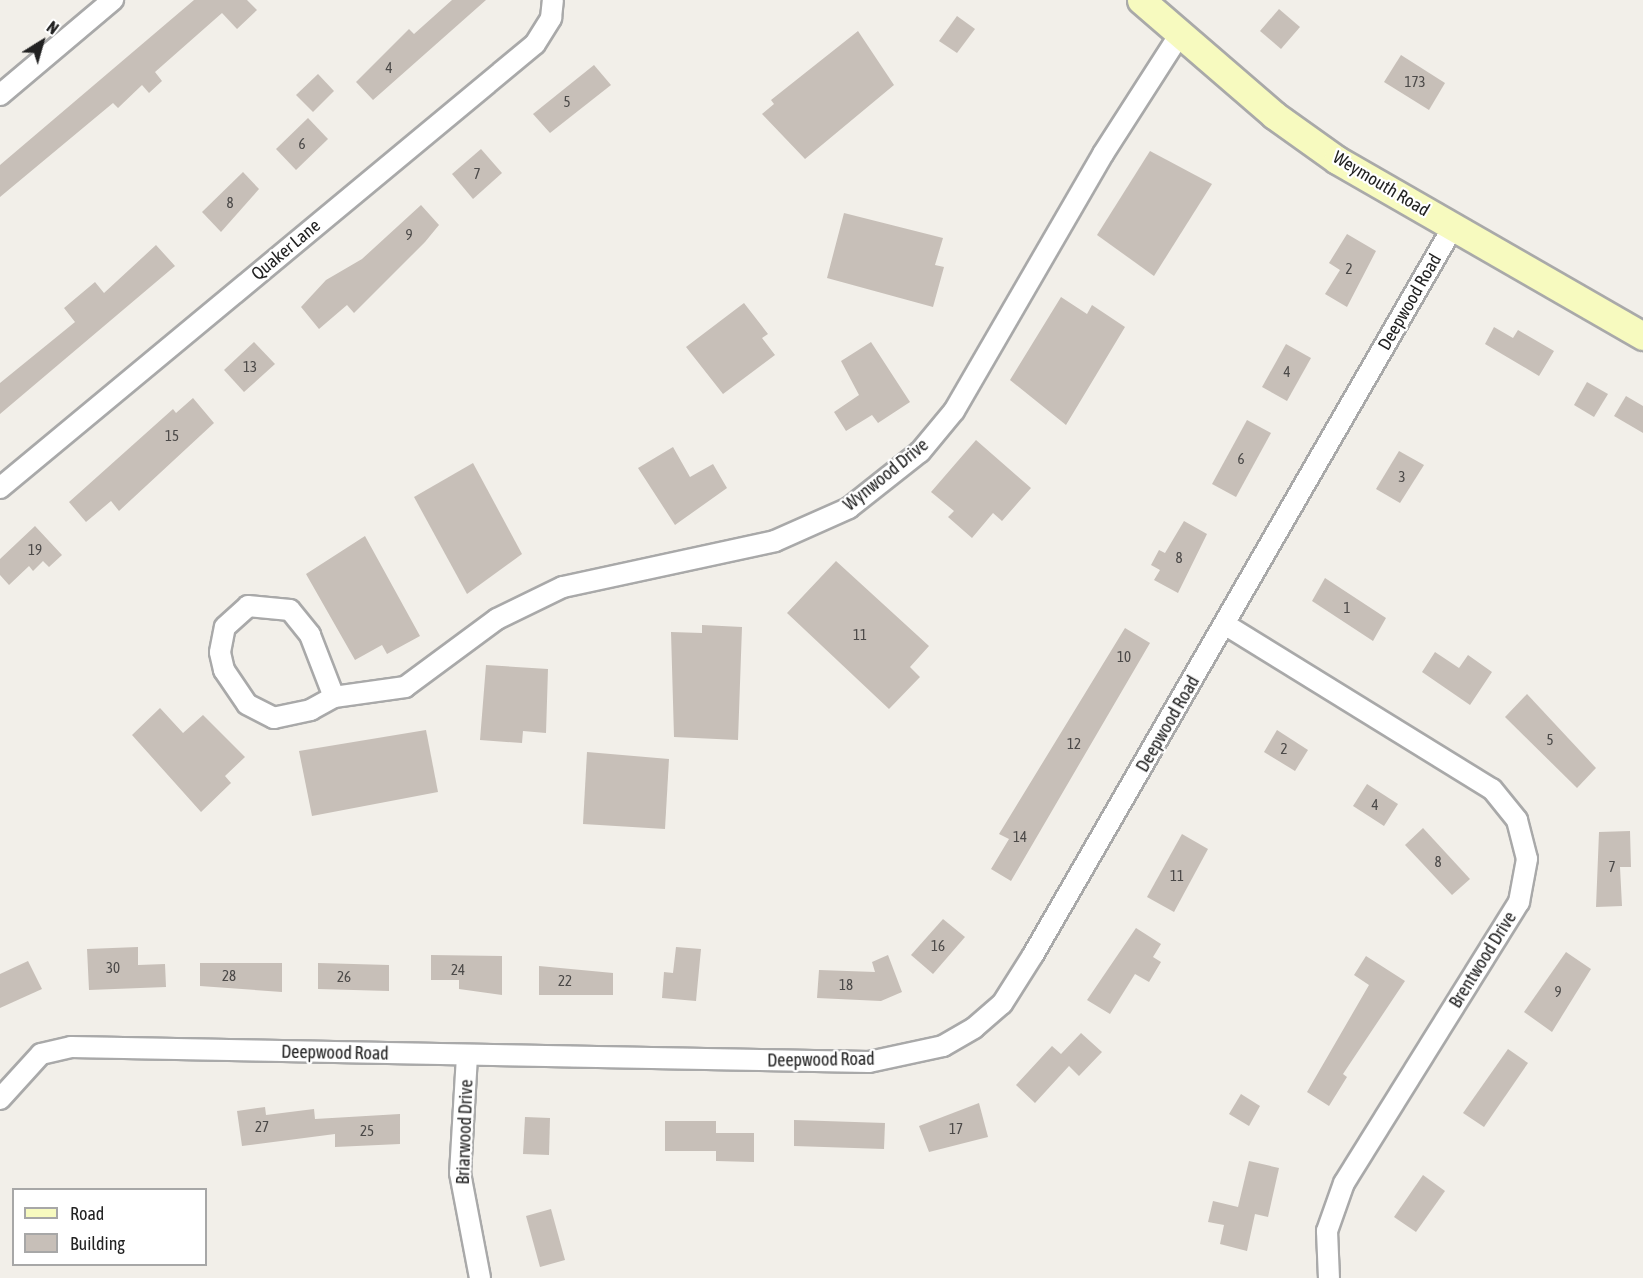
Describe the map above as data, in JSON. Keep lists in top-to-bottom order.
{
  "streets": {
    "street": [
      "Weymouth Road",
      "Quaker Lane",
      "Deepwood Road",
      "Wynwood Drive",
      "Brentwood Drive",
      "Briarwood Drive"
    ]
  },
  "crossings": [
    ["Weymouth Road", "Deepwood Road"],
    ["Weymouth Road", "Wynwood Drive"],
    ["Deepwood Road", "Brentwood Drive"],
    ["Deepwood Road", "Briarwood Drive"]
  ],
  "house_numbers": [
    "4",
    "173",
    "5",
    "6",
    "7",
    "8",
    "9",
    "2",
    "13",
    "4",
    "15",
    "6",
    "3",
    "19",
    "8",
    "1",
    "11",
    "10",
    "5",
    "12",
    "2",
    "4",
    "14",
    "8",
    "7",
    "11",
    "16",
    "30",
    "24",
    "28",
    "26",
    "22",
    "18",
    "9",
    "27",
    "17",
    "25"
  ],
  "legend": ["Road", "Building"],
  "north": "top right"
}
